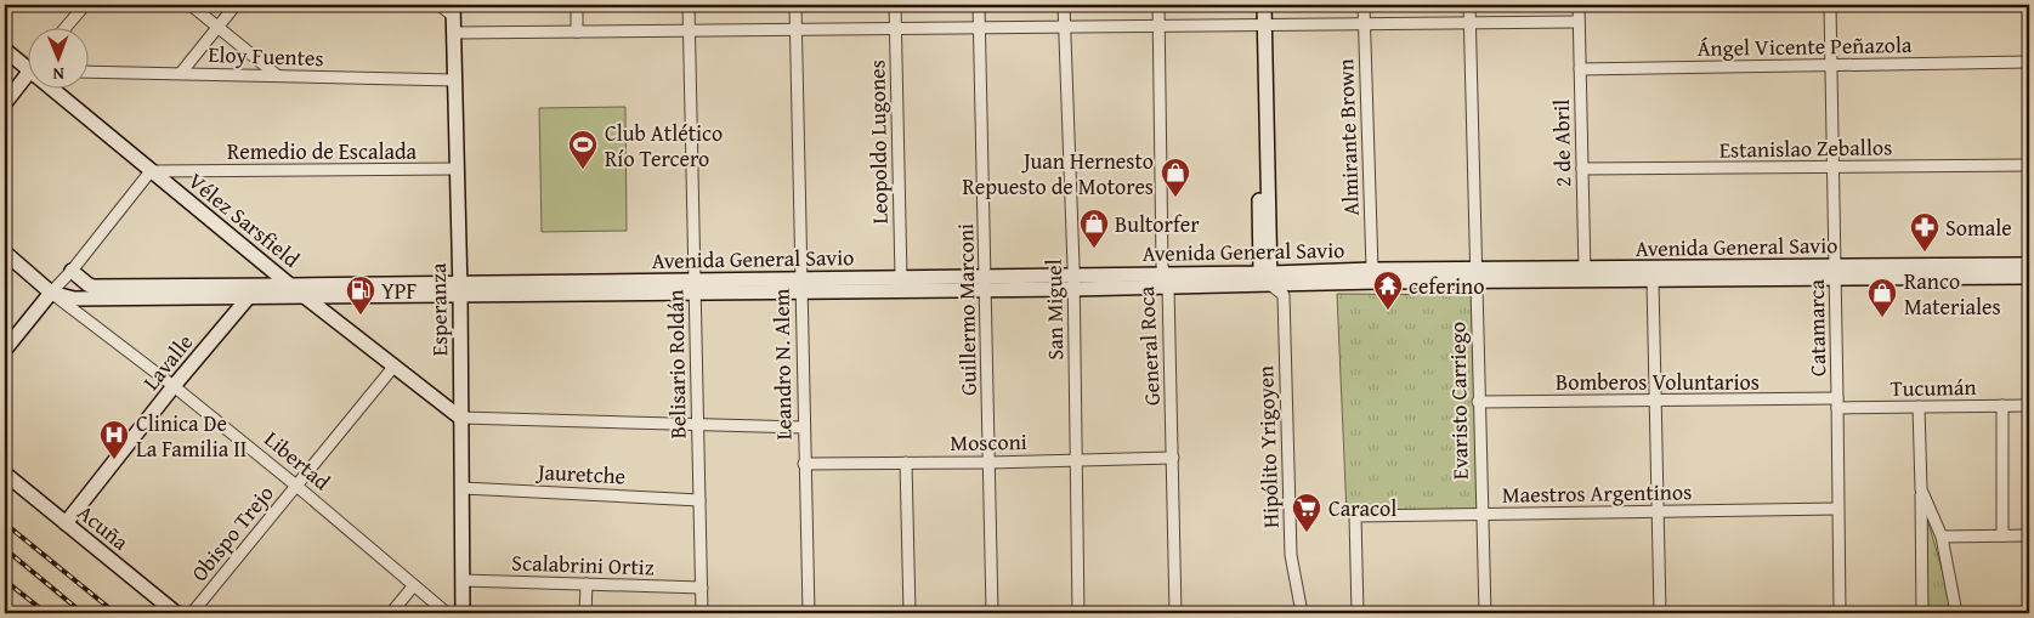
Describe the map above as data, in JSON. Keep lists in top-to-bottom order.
{
  "streets": {
    "main road": [
      "Vélez Sarsfield",
      "Avenida General Savio",
      "Esperanza",
      "Lavalle",
      "Libertad",
      "Acuña"
    ],
    "street": [
      "Ángel Vicente Peñazola",
      "Eloy Fuentes",
      "Almirante Brown",
      "Leopoldo Lugones",
      "2 de Abril",
      "Estanislao Zeballos",
      "Remedio de Escalada",
      "Guillermo Marconi",
      "San Miguel",
      "Catamarca",
      "General Roca",
      "Belisario Roldán",
      "Leandro N. Alem",
      "Bomberos Voluntarios",
      "Tucumán",
      "Evaristo Carriego",
      "Mosconi",
      "Hipólito Yrigoyen",
      "Jauretche",
      "Maestros Argentinos",
      "Obispo Trejo",
      "Scalabrini Ortiz"
    ]
  },
  "crossings": [
    ["Ángel Vicente Peñazola", "2 de Abril"],
    ["Ángel Vicente Peñazola", "Catamarca"],
    ["Eloy Fuentes", "Esperanza"],
    ["Almirante Brown", "Avenida General Savio"],
    ["Leopoldo Lugones", "Avenida General Savio"],
    ["2 de Abril", "Estanislao Zeballos"],
    ["2 de Abril", "Avenida General Savio"],
    ["Estanislao Zeballos", "Catamarca"],
    ["Remedio de Escalada", "Vélez Sarsfield"],
    ["Remedio de Escalada", "Esperanza"],
    ["Vélez Sarsfield", "Esperanza"],
    ["Vélez Sarsfield", "Obispo Trejo"],
    ["Avenida General Savio", "Esperanza"],
    ["Avenida General Savio", "Guillermo Marconi"],
    ["Avenida General Savio", "San Miguel"],
    ["Avenida General Savio", "Catamarca"],
    ["Avenida General Savio", "General Roca"],
    ["Avenida General Savio", "Belisario Roldán"],
    ["Avenida General Savio", "Leandro N. Alem"],
    ["Avenida General Savio", "Evaristo Carriego"],
    ["Avenida General Savio", "Hipólito Yrigoyen"],
    ["Esperanza", "Jauretche"],
    ["Esperanza", "Scalabrini Ortiz"],
    ["Guillermo Marconi", "Mosconi"],
    ["San Miguel", "Mosconi"],
    ["Catamarca", "Bomberos Voluntarios"],
    ["Catamarca", "Tucumán"],
    ["Catamarca", "Maestros Argentinos"],
    ["General Roca", "Mosconi"],
    ["Lavalle", "Libertad"],
    ["Lavalle", "Acuña"],
    ["Belisario Roldán", "Jauretche"],
    ["Belisario Roldán", "Scalabrini Ortiz"],
    ["Leandro N. Alem", "Mosconi"],
    ["Bomberos Voluntarios", "Tucumán"],
    ["Bomberos Voluntarios", "Evaristo Carriego"],
    ["Evaristo Carriego", "Maestros Argentinos"],
    ["Libertad", "Obispo Trejo"]
  ],
  "places": {
    "sports": ["Club Atlético Río Tercero"],
    "shop": ["Juan Hernesto Repuesto de Motores", "Bultorfer", "Ranco Materiales"],
    "pharmacy": ["Somale"],
    "temple": ["ceferino"],
    "fuel station": ["YPF"],
    "hospital": ["Clinica De La Familia II"],
    "supermarket": ["Caracol"]
  },
  "north": "bottom"
}
